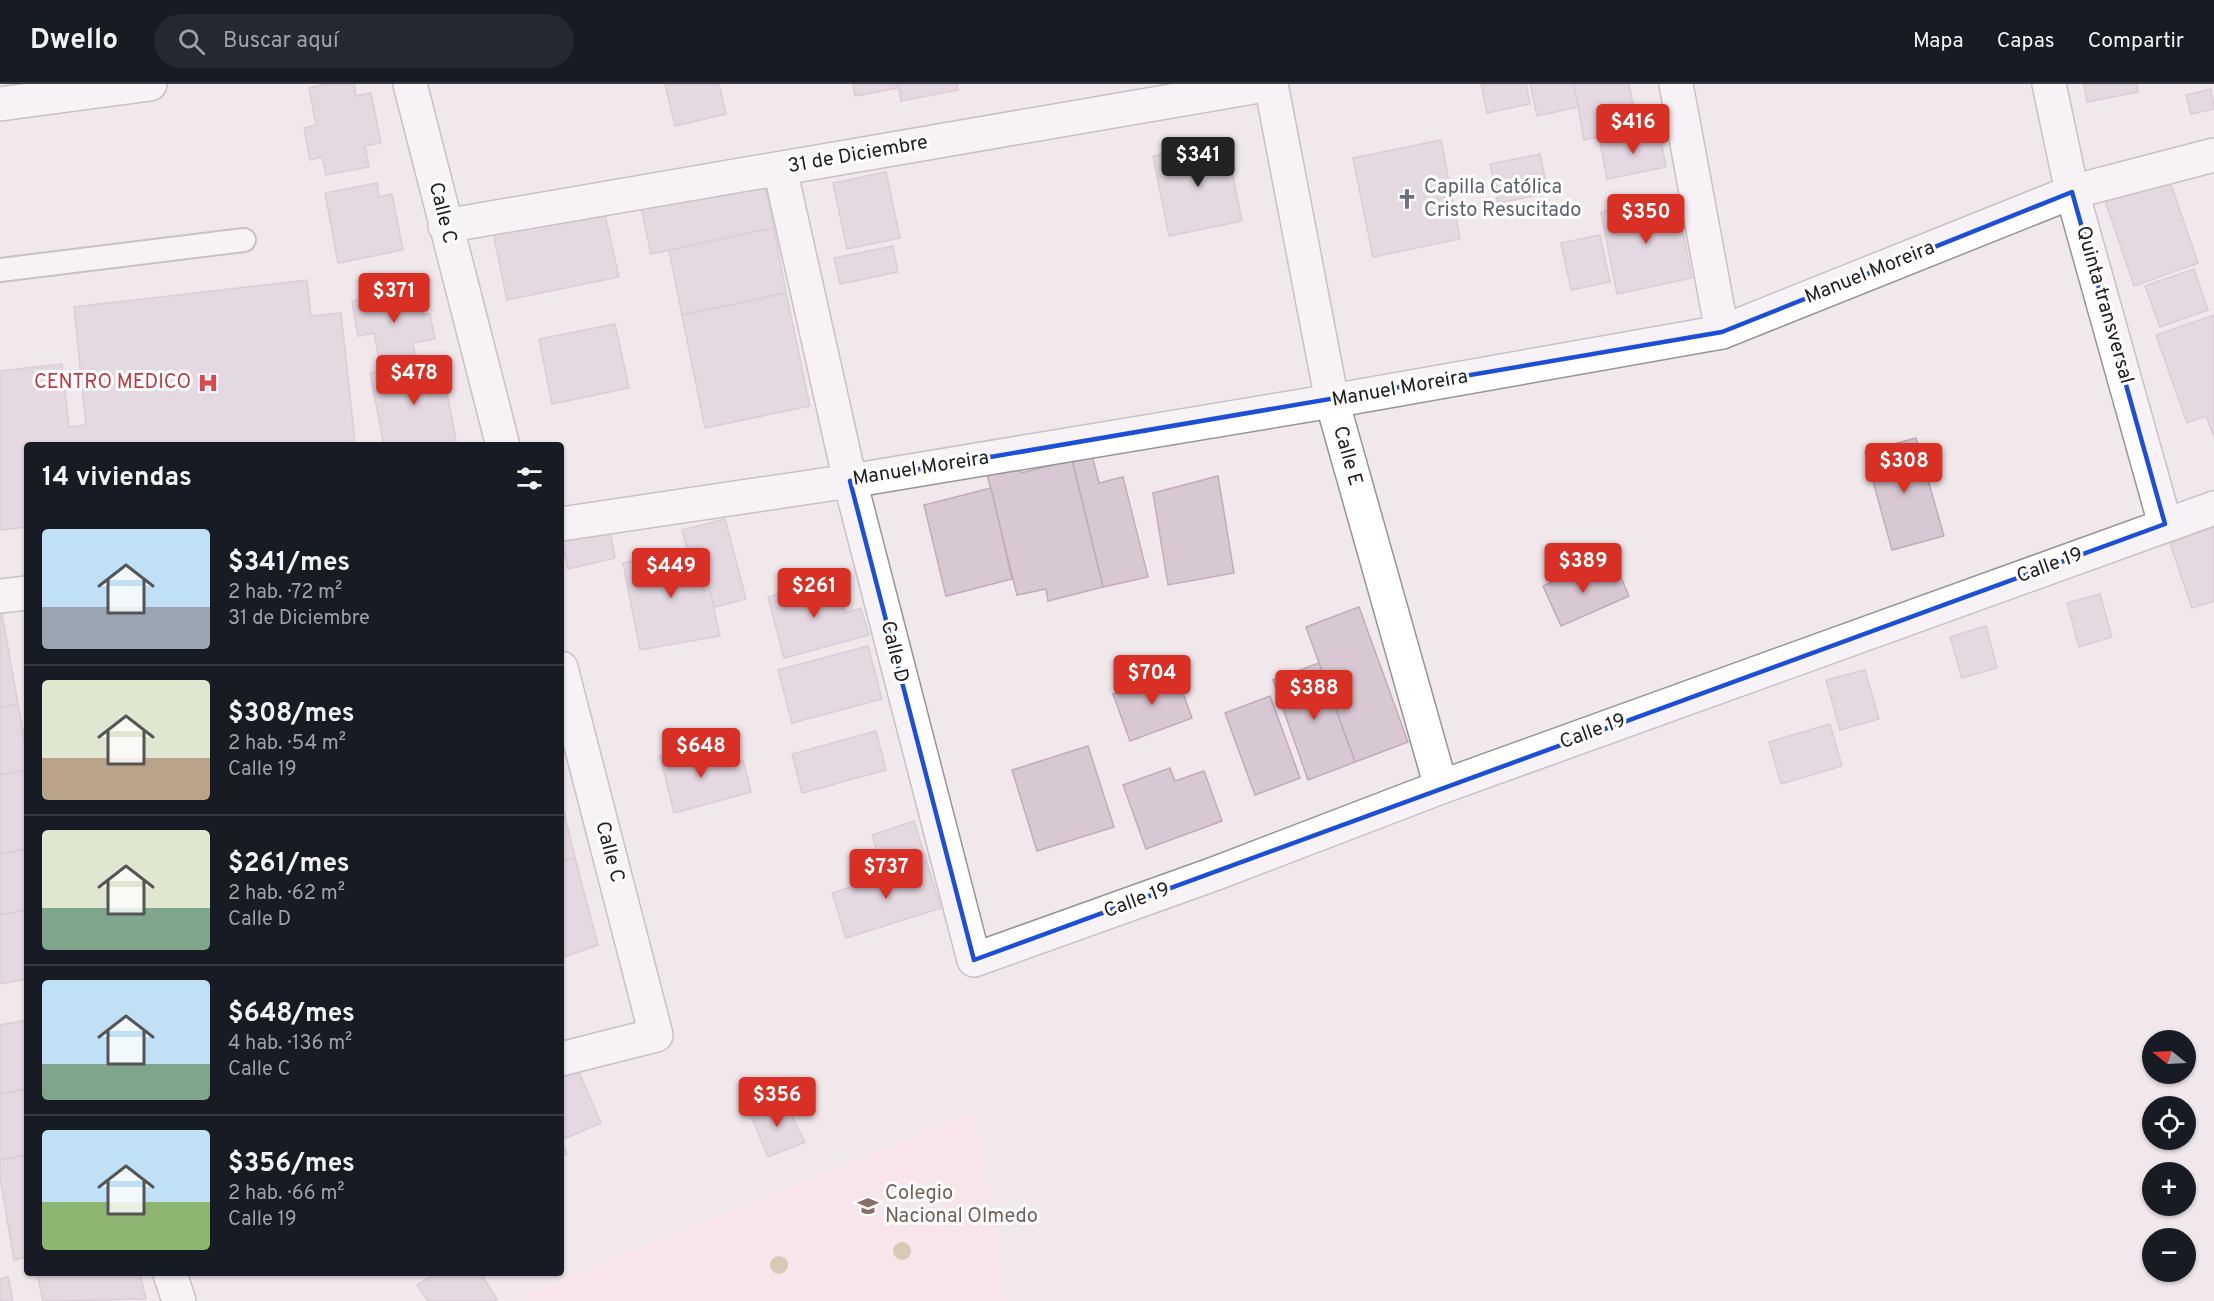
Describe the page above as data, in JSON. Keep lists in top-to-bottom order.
{
  "streets": {
    "street": [
      "31 de Diciembre",
      "Calle C",
      "Manuel Moreira",
      "Quinta transversal",
      "Calle E",
      "Calle 19",
      "Calle D"
    ]
  },
  "crossings": [
    ["31 de Diciembre", "Calle C"],
    ["31 de Diciembre", "Calle E"],
    ["31 de Diciembre", "Calle D"],
    ["Manuel Moreira", "Quinta transversal"],
    ["Manuel Moreira", "Calle E"],
    ["Manuel Moreira", "Calle D"],
    ["Quinta transversal", "Calle 19"],
    ["Calle E", "Calle 19"],
    ["Calle 19", "Calle D"]
  ],
  "places": {
    "church": ["Capilla Católica Cristo Resucitado"],
    "hospital": ["CENTRO MEDICO"],
    "school or university": ["Colegio Nacional Olmedo"]
  },
  "north": "left",
  "page": {
    "header": "Dwello",
    "search": "Buscar aquí",
    "nav": ["Mapa", "Capas", "Compartir"],
    "price": [
      "$416",
      "$341",
      "$350",
      "$371",
      "$478",
      "$308",
      "$389",
      "$449",
      "$261",
      "$704",
      "$388",
      "$648",
      "$737",
      "$356"
    ],
    "heading": "14 viviendas",
    "list": [
      {
        "name": "$341/mes",
        "note": "2 hab. · 72 m² · 31 de Diciembre"
      },
      {
        "name": "$308/mes",
        "note": "2 hab. · 54 m² · Calle 19"
      },
      {
        "name": "$261/mes",
        "note": "2 hab. · 62 m² · Calle D"
      },
      {
        "name": "$648/mes",
        "note": "4 hab. · 136 m² · Calle C"
      },
      {
        "name": "$356/mes",
        "note": "2 hab. · 66 m² · Calle 19"
      }
    ],
    "map_buttons": ["+", "−"]
  }
}
